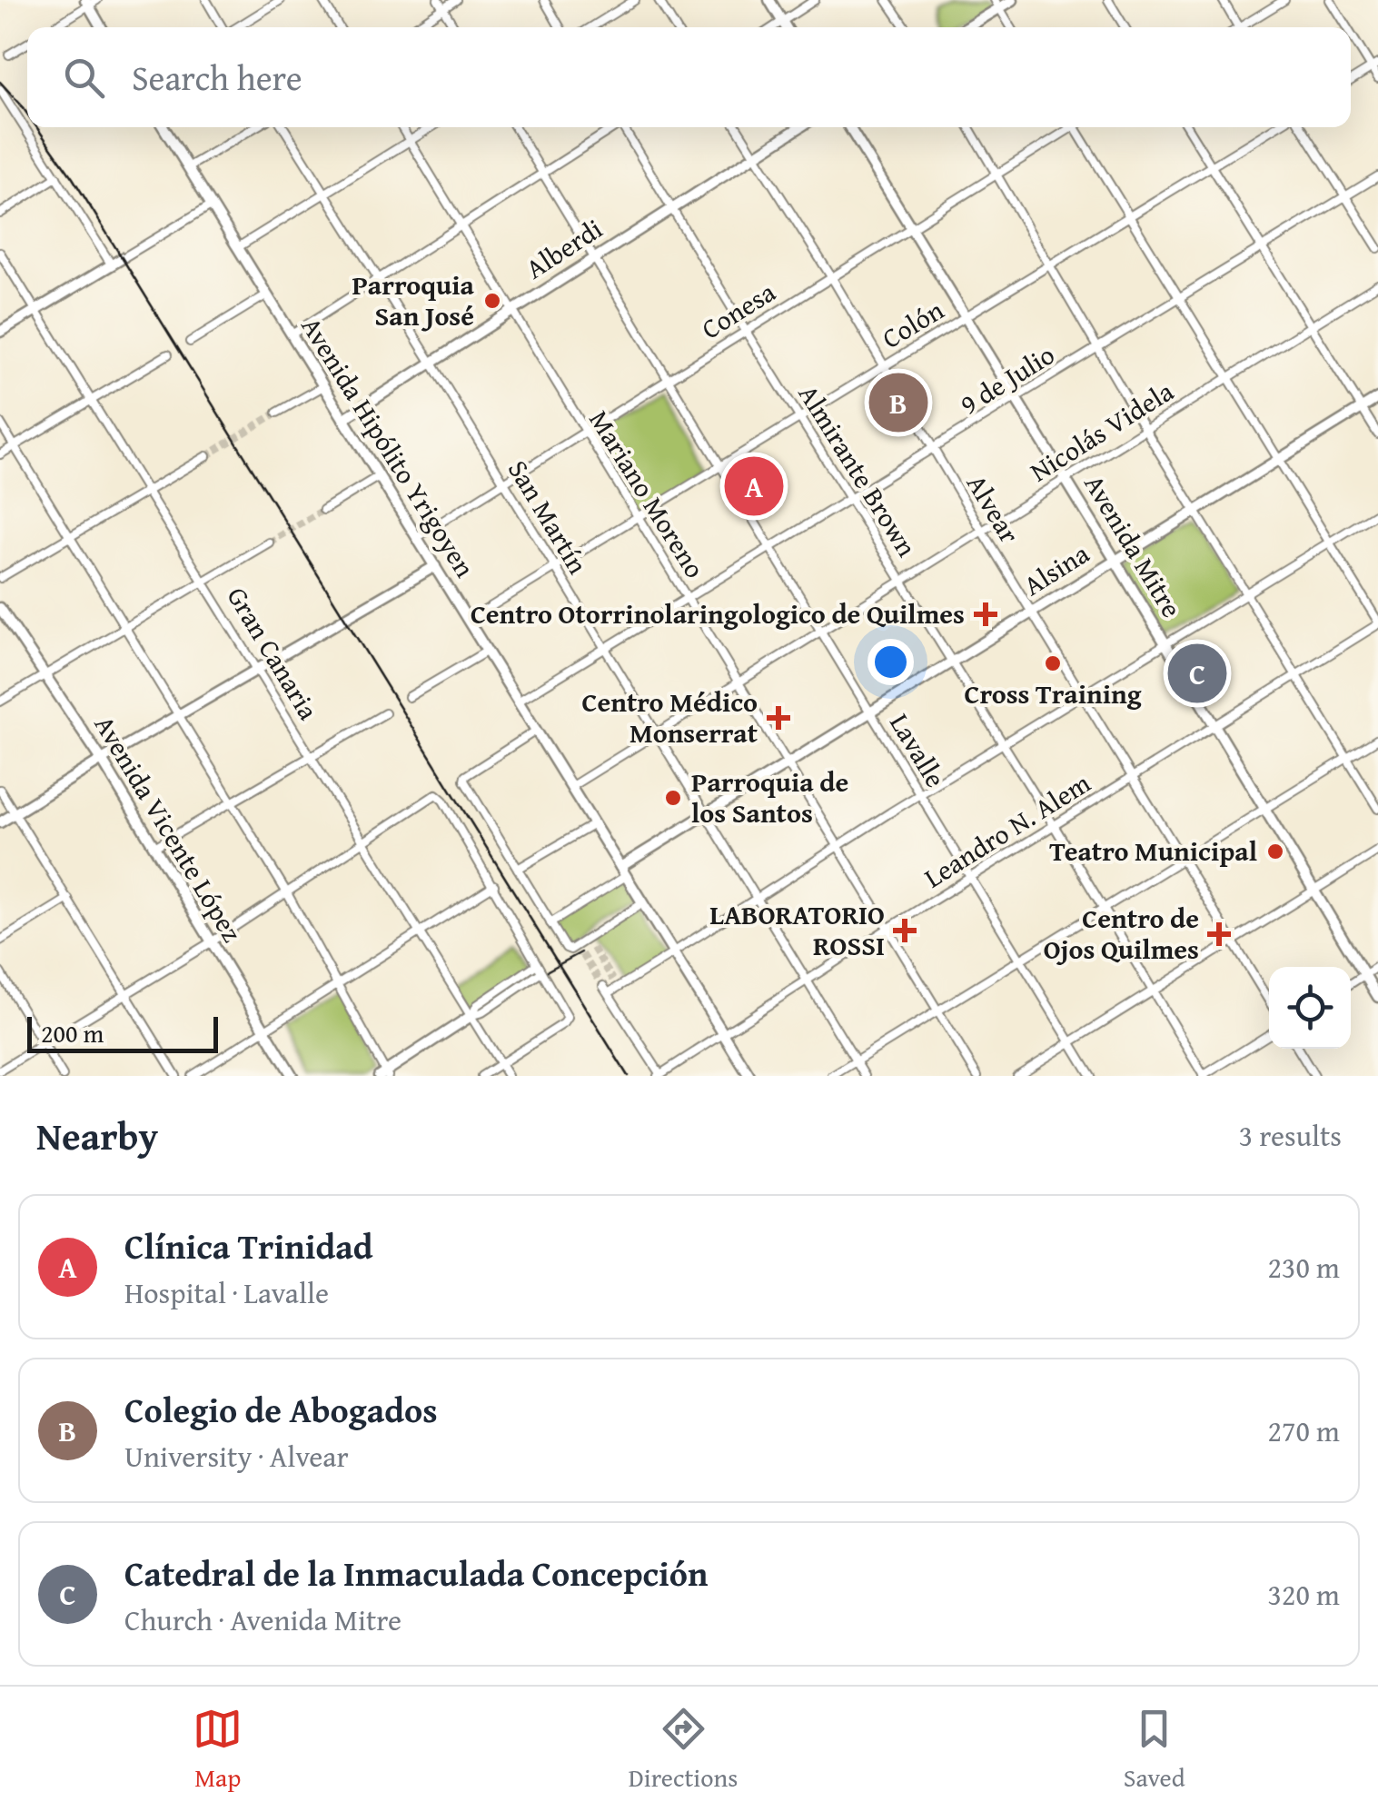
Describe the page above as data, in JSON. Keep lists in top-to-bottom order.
{
  "streets": {
    "main road": [
      "Alberdi",
      "Avenida Hipólito Yrigoyen",
      "Avenida Mitre",
      "Alsina",
      "Avenida Vicente López"
    ],
    "street": [
      "Conesa",
      "Colón",
      "9 de Julio",
      "Nicolás Videla",
      "Almirante Brown",
      "Mariano Moreno",
      "Alvear",
      "San Martín",
      "Gran Canaria",
      "Lavalle",
      "Leandro N. Alem"
    ]
  },
  "crossings": [
    ["Alberdi", "Avenida Hipólito Yrigoyen"],
    ["Alberdi", "Almirante Brown"],
    ["Alberdi", "Mariano Moreno"],
    ["Alberdi", "Alvear"],
    ["Alberdi", "San Martín"],
    ["Alberdi", "Lavalle"],
    ["Conesa", "Avenida Hipólito Yrigoyen"],
    ["Conesa", "Almirante Brown"],
    ["Conesa", "Mariano Moreno"],
    ["Conesa", "Alvear"],
    ["Conesa", "San Martín"],
    ["Conesa", "Avenida Mitre"],
    ["Conesa", "Lavalle"],
    ["Colón", "Avenida Hipólito Yrigoyen"],
    ["Colón", "Almirante Brown"],
    ["Colón", "Mariano Moreno"],
    ["Colón", "Alvear"],
    ["Colón", "San Martín"],
    ["Colón", "Avenida Mitre"],
    ["Colón", "Lavalle"],
    ["9 de Julio", "Avenida Hipólito Yrigoyen"],
    ["9 de Julio", "Almirante Brown"],
    ["9 de Julio", "Mariano Moreno"],
    ["9 de Julio", "Alvear"],
    ["9 de Julio", "San Martín"],
    ["9 de Julio", "Avenida Mitre"],
    ["9 de Julio", "Lavalle"],
    ["Nicolás Videla", "Avenida Hipólito Yrigoyen"],
    ["Nicolás Videla", "Almirante Brown"],
    ["Nicolás Videla", "Mariano Moreno"],
    ["Nicolás Videla", "Alvear"],
    ["Nicolás Videla", "San Martín"],
    ["Nicolás Videla", "Avenida Mitre"],
    ["Nicolás Videla", "Lavalle"],
    ["Avenida Hipólito Yrigoyen", "Alsina"],
    ["Avenida Hipólito Yrigoyen", "Leandro N. Alem"],
    ["Almirante Brown", "Alsina"],
    ["Almirante Brown", "Leandro N. Alem"],
    ["Mariano Moreno", "Alsina"],
    ["Mariano Moreno", "Leandro N. Alem"],
    ["Alvear", "Alsina"],
    ["Alvear", "Leandro N. Alem"],
    ["San Martín", "Alsina"],
    ["San Martín", "Leandro N. Alem"],
    ["Avenida Mitre", "Alsina"],
    ["Avenida Mitre", "Leandro N. Alem"],
    ["Alsina", "Lavalle"],
    ["Lavalle", "Leandro N. Alem"]
  ],
  "places": {
    "other": [
      "Parroquia San José",
      "Cross Training",
      "Parroquia de los Santos",
      "Teatro Municipal"
    ],
    "health": [
      "Centro Otorrinolaringologico de Quilmes",
      "Centro Médico Monserrat",
      "LABORATORIO ROSSI",
      "Centro de Ojos Quilmes"
    ]
  },
  "scale_bar": "200 m",
  "page": {
    "search": "Search here",
    "pins": ["B", "A", "C"],
    "scale": "200 m",
    "heading": ["Nearby", "3 results"],
    "list": [
      {
        "mark": "A",
        "name": "Clínica Trinidad",
        "note": "Hospital · Lavalle",
        "value": "230 m"
      },
      {
        "mark": "B",
        "name": "Colegio de Abogados",
        "note": "University · Alvear",
        "value": "270 m"
      },
      {
        "mark": "C",
        "name": "Catedral de la Inmaculada Concepción",
        "note": "Church · Avenida Mitre",
        "value": "320 m"
      }
    ],
    "nav": ["Map", "Directions", "Saved"]
  }
}
